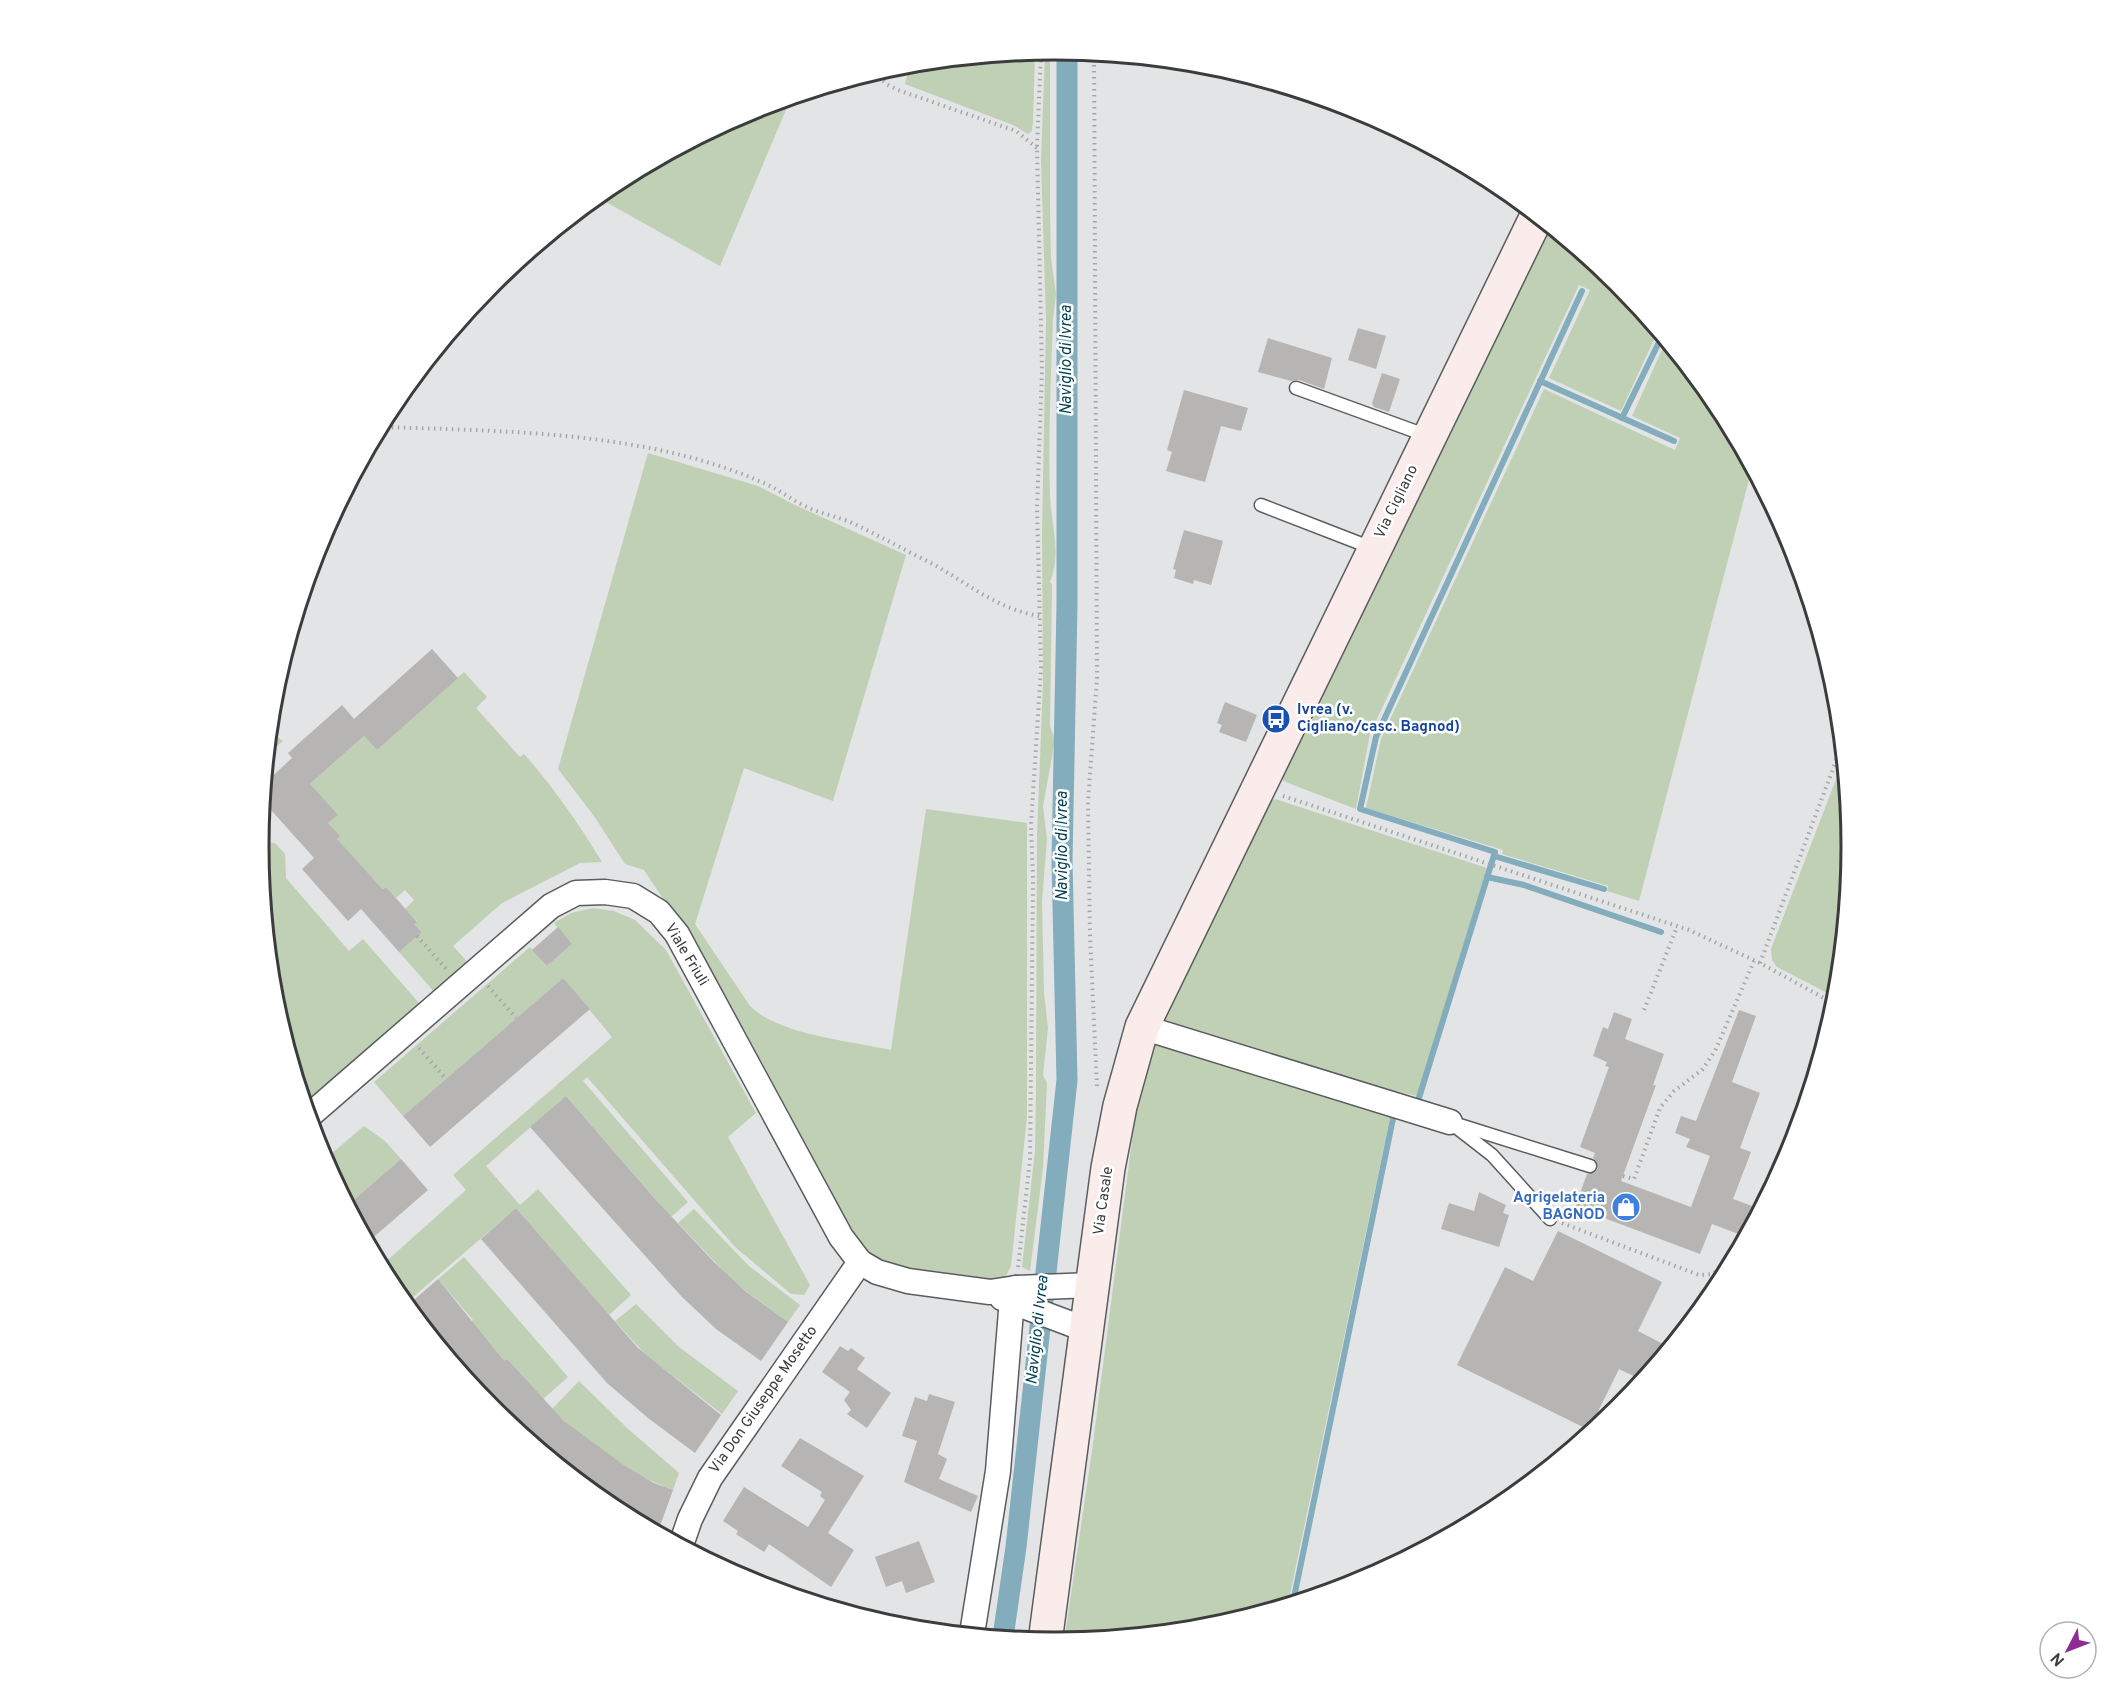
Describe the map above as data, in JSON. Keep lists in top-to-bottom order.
{
  "streets": {
    "main road": ["Via Cigliano", "Via Casale"],
    "street": ["Viale Friuli", "Via Don Giuseppe Mosetto"]
  },
  "crossings": [
    ["Via Cigliano", "Via Casale"],
    ["Viale Friuli", "Via Casale"],
    ["Viale Friuli", "Via Don Giuseppe Mosetto"]
  ],
  "water": ["Naviglio di Ivrea"],
  "places": {
    "bus stop": ["Ivrea (v. Cigliano/casc. Bagnod)"],
    "shop": ["Agrigelateria BAGNOD"]
  },
  "north": "bottom left"
}
